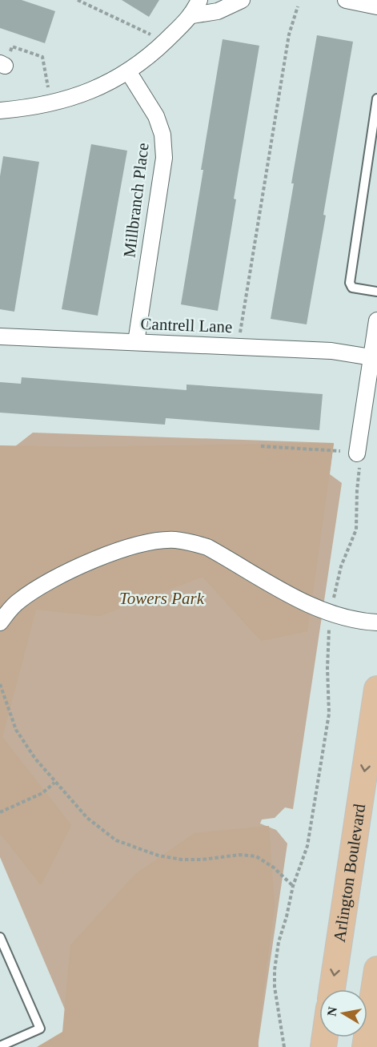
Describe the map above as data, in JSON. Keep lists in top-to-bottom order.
{
  "streets": {
    "main road": ["Arlington Boulevard"],
    "street": ["Millbranch Place", "Cantrell Lane"]
  },
  "crossings": [
    ["Millbranch Place", "Cantrell Lane"]
  ],
  "one_way": ["Arlington Boulevard"],
  "parks": ["Towers Park"],
  "north": "left"
}
